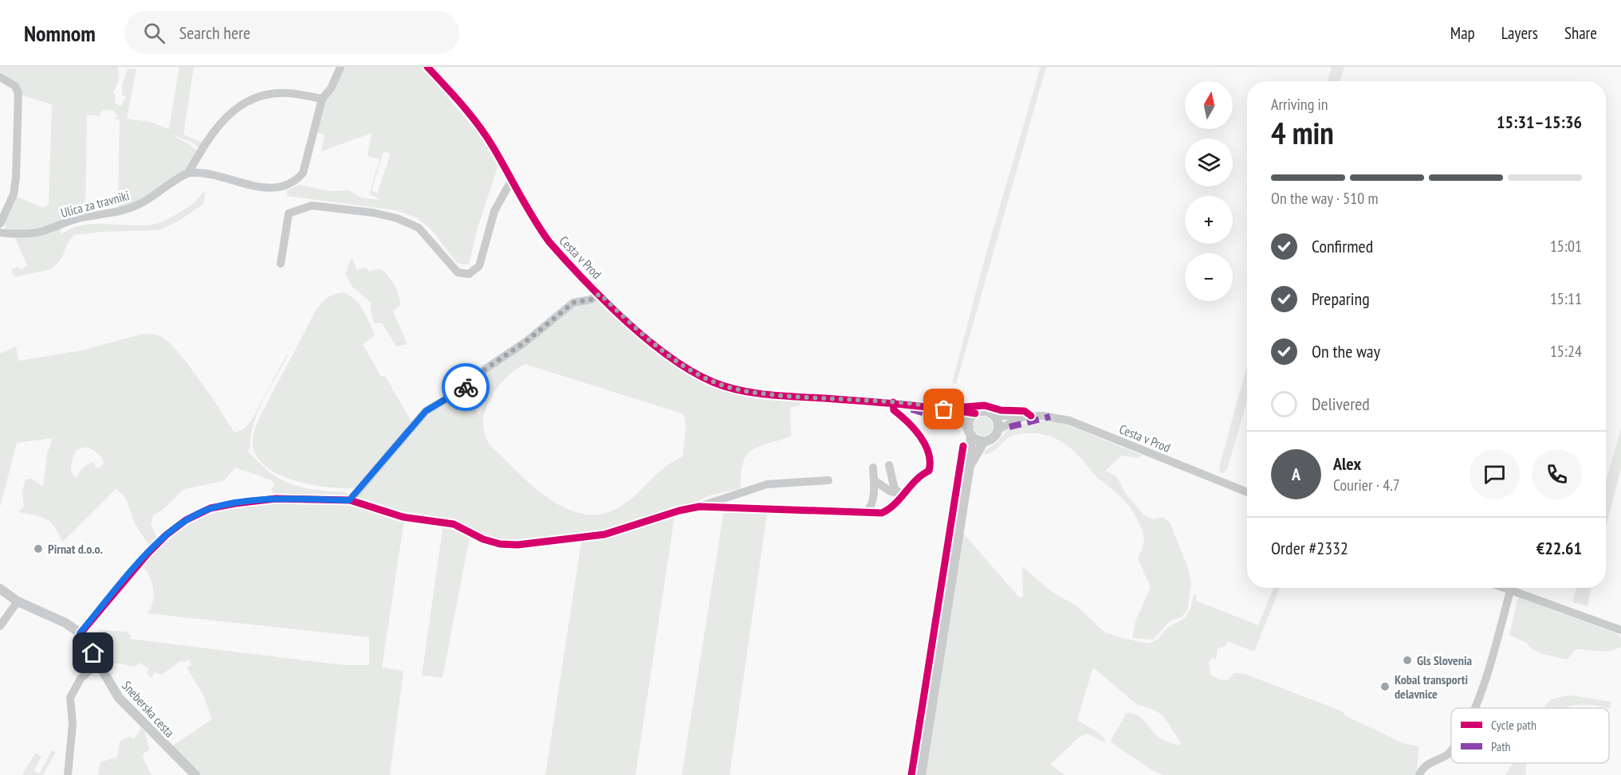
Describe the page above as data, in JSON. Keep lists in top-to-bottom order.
{
  "streets": {
    "street": ["Ulica za travniki", "Cesta v Prod", "Sneberska cesta"]
  },
  "places": ["Pirnat d.o.o.", "Gls Slovenia", "Kobal transporti delavnice"],
  "legend": ["Cycle path", "Path"],
  "north": "top",
  "page": {
    "header": "Nomnom",
    "search": "Search here",
    "nav": ["Map", "Layers", "Share"],
    "map_buttons": ["+", "−"],
    "heading": ["4 min", "Arriving in", "15:31–15:36"],
    "panel": [
      "Alex",
      "Courier · 4.7",
      "Order #2332",
      "€22.61"
    ],
    "bar": "On the way · 510 m",
    "list": [
      ["Confirmed", "15:01"],
      ["Preparing", "15:11"],
      ["On the way", "15:24"],
      "Delivered"
    ],
    "round": "A"
  }
}
